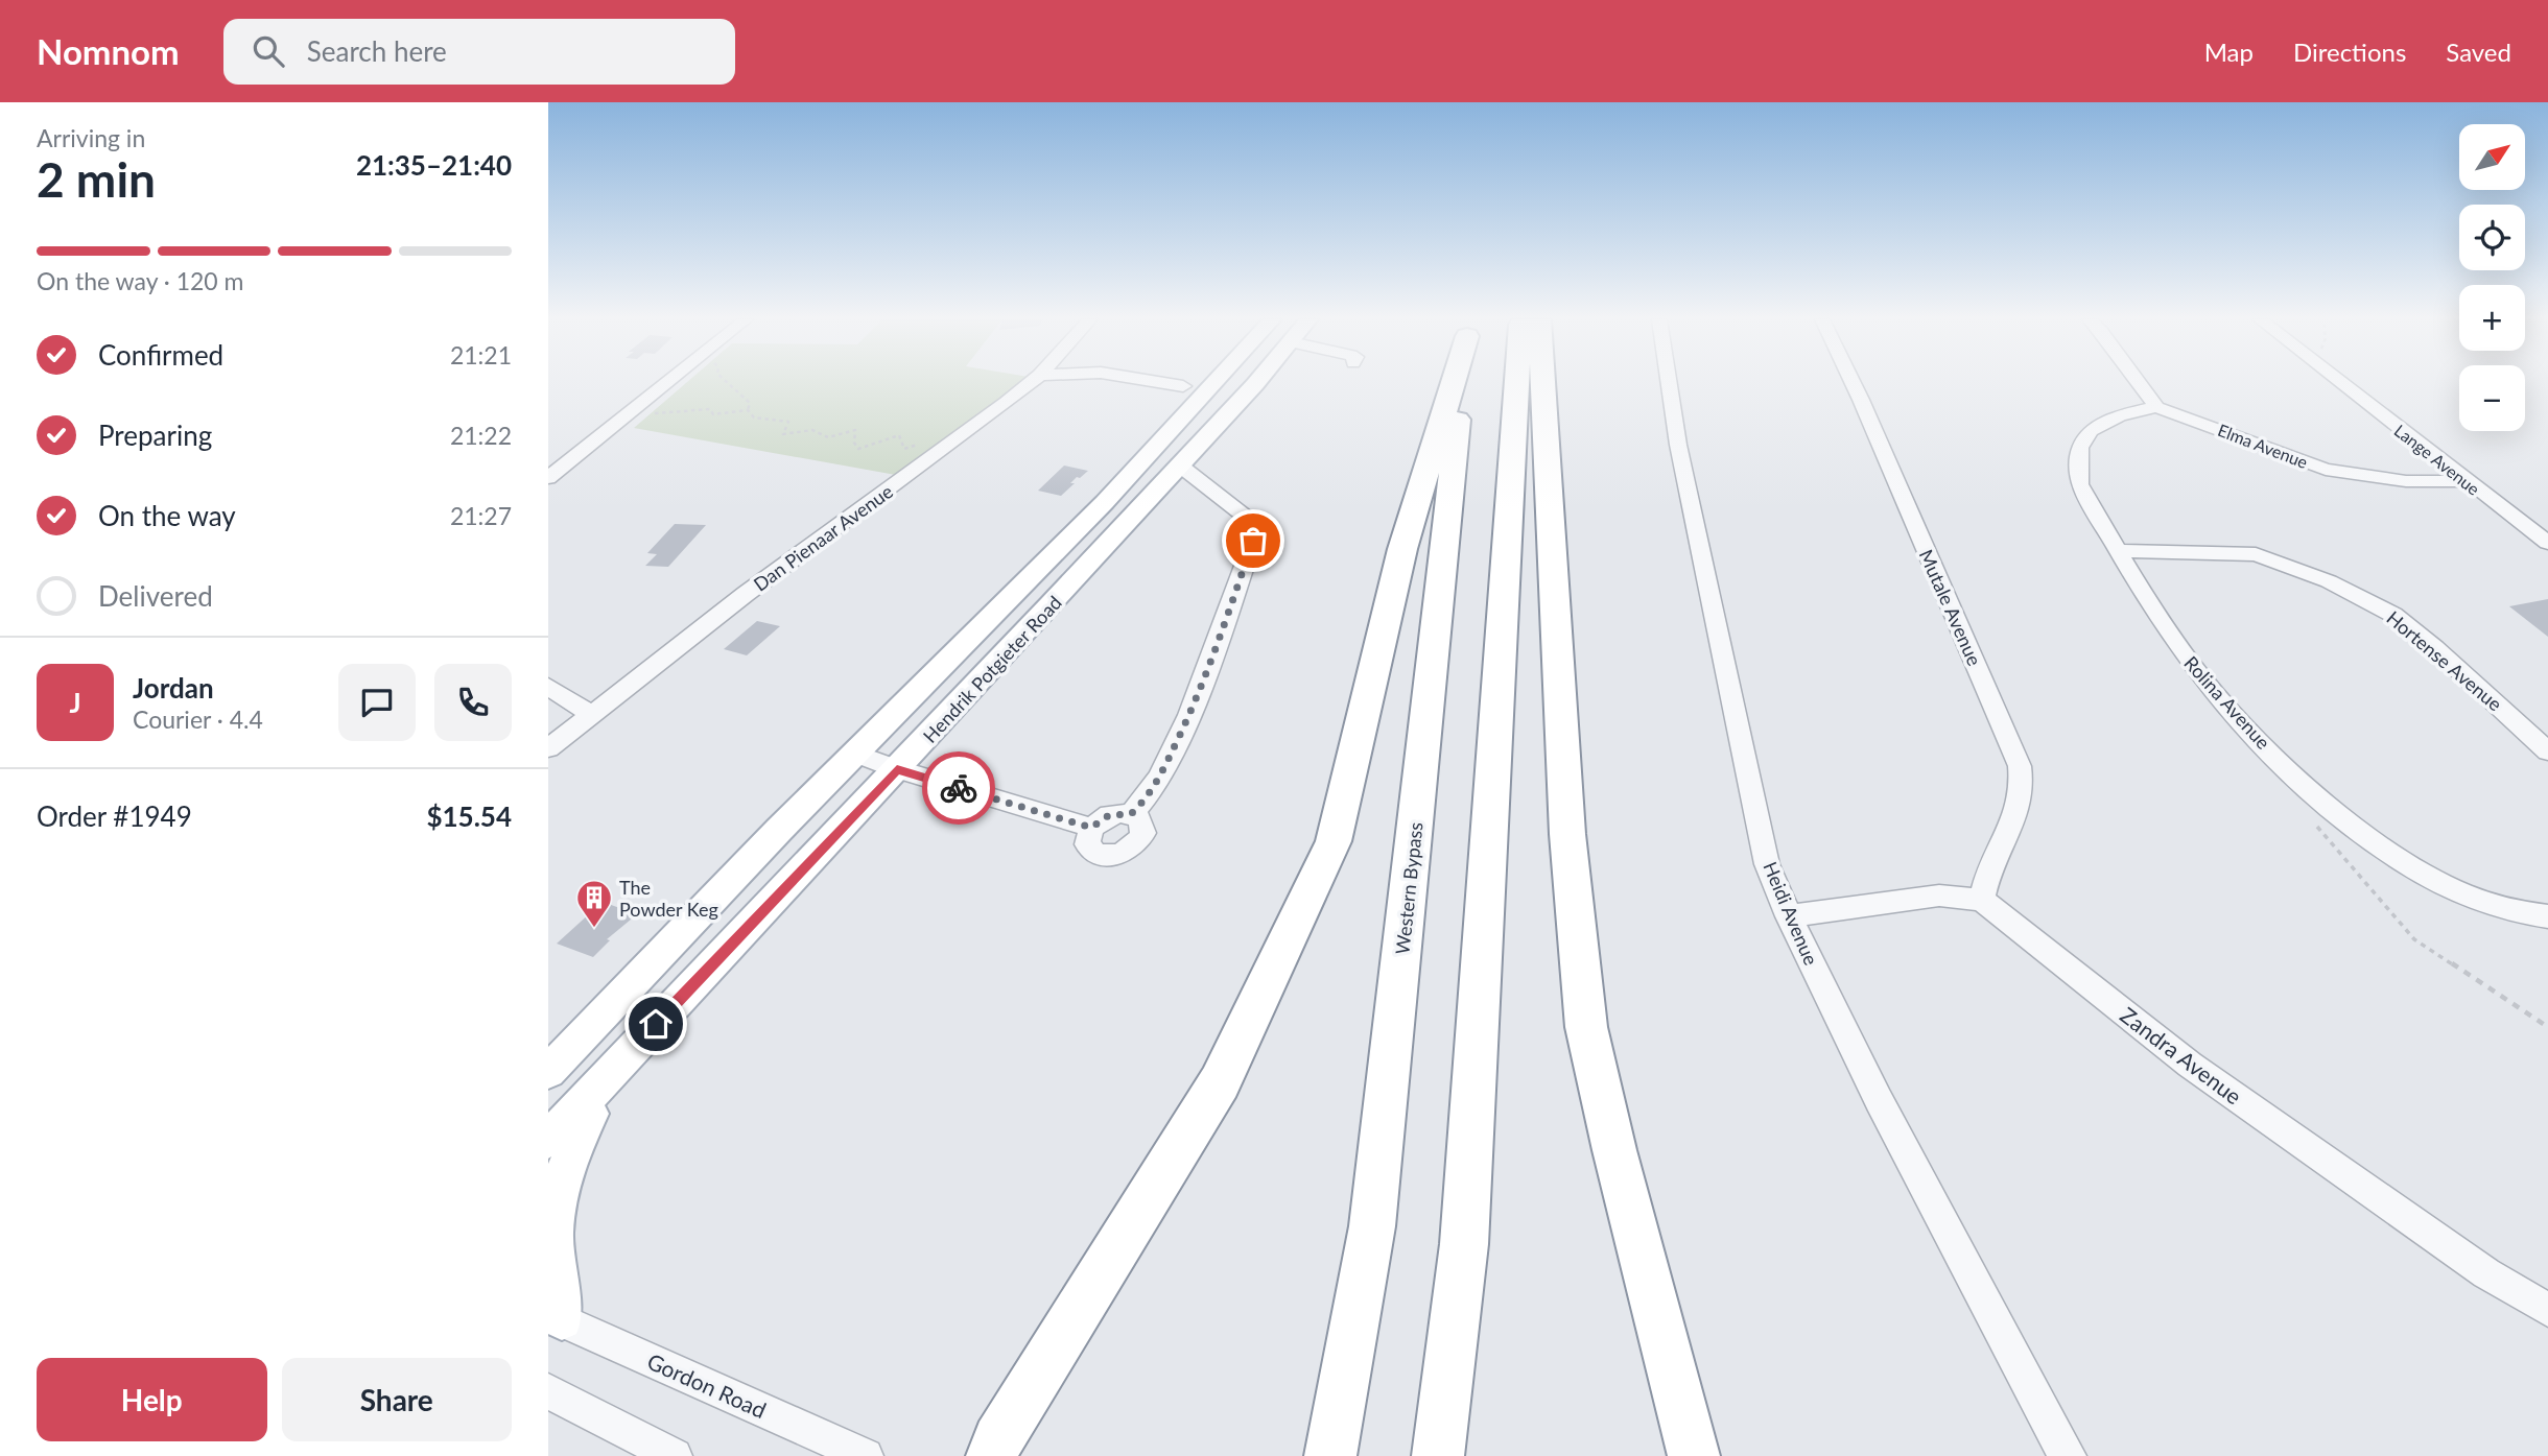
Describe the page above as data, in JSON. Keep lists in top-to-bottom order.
{
  "streets": {
    "highway": ["Western Bypass"],
    "main road": ["Hendrik Potgieter Road"],
    "street": [
      "Elma Avenue",
      "Lange Avenue",
      "Dan Pienaar Avenue",
      "Mutale Avenue",
      "Hortense Avenue",
      "Rolina Avenue",
      "Heidi Avenue",
      "Zandra Avenue",
      "Gordon Road"
    ]
  },
  "crossings": [
    ["Elma Avenue", "Lange Avenue"],
    ["Elma Avenue", "Rolina Avenue"],
    ["Mutale Avenue", "Zandra Avenue"],
    ["Hortense Avenue", "Rolina Avenue"]
  ],
  "places": {
    "building": ["The Powder Keg"]
  },
  "north": "top right",
  "page": {
    "header": "Nomnom",
    "search": "Search here",
    "nav": ["Map", "Directions", "Saved"],
    "heading": ["2 min", "Arriving in", "21:35–21:40"],
    "panel": [
      "Jordan",
      "Courier · 4.4",
      "Order #1949",
      "$15.54"
    ],
    "map_buttons": ["+", "−"],
    "bar": "On the way · 120 m",
    "list": [
      ["Confirmed", "21:21"],
      ["Preparing", "21:22"],
      ["On the way", "21:27"],
      "Delivered"
    ],
    "round": "J",
    "buttons": ["Help", "Share"]
  }
}
